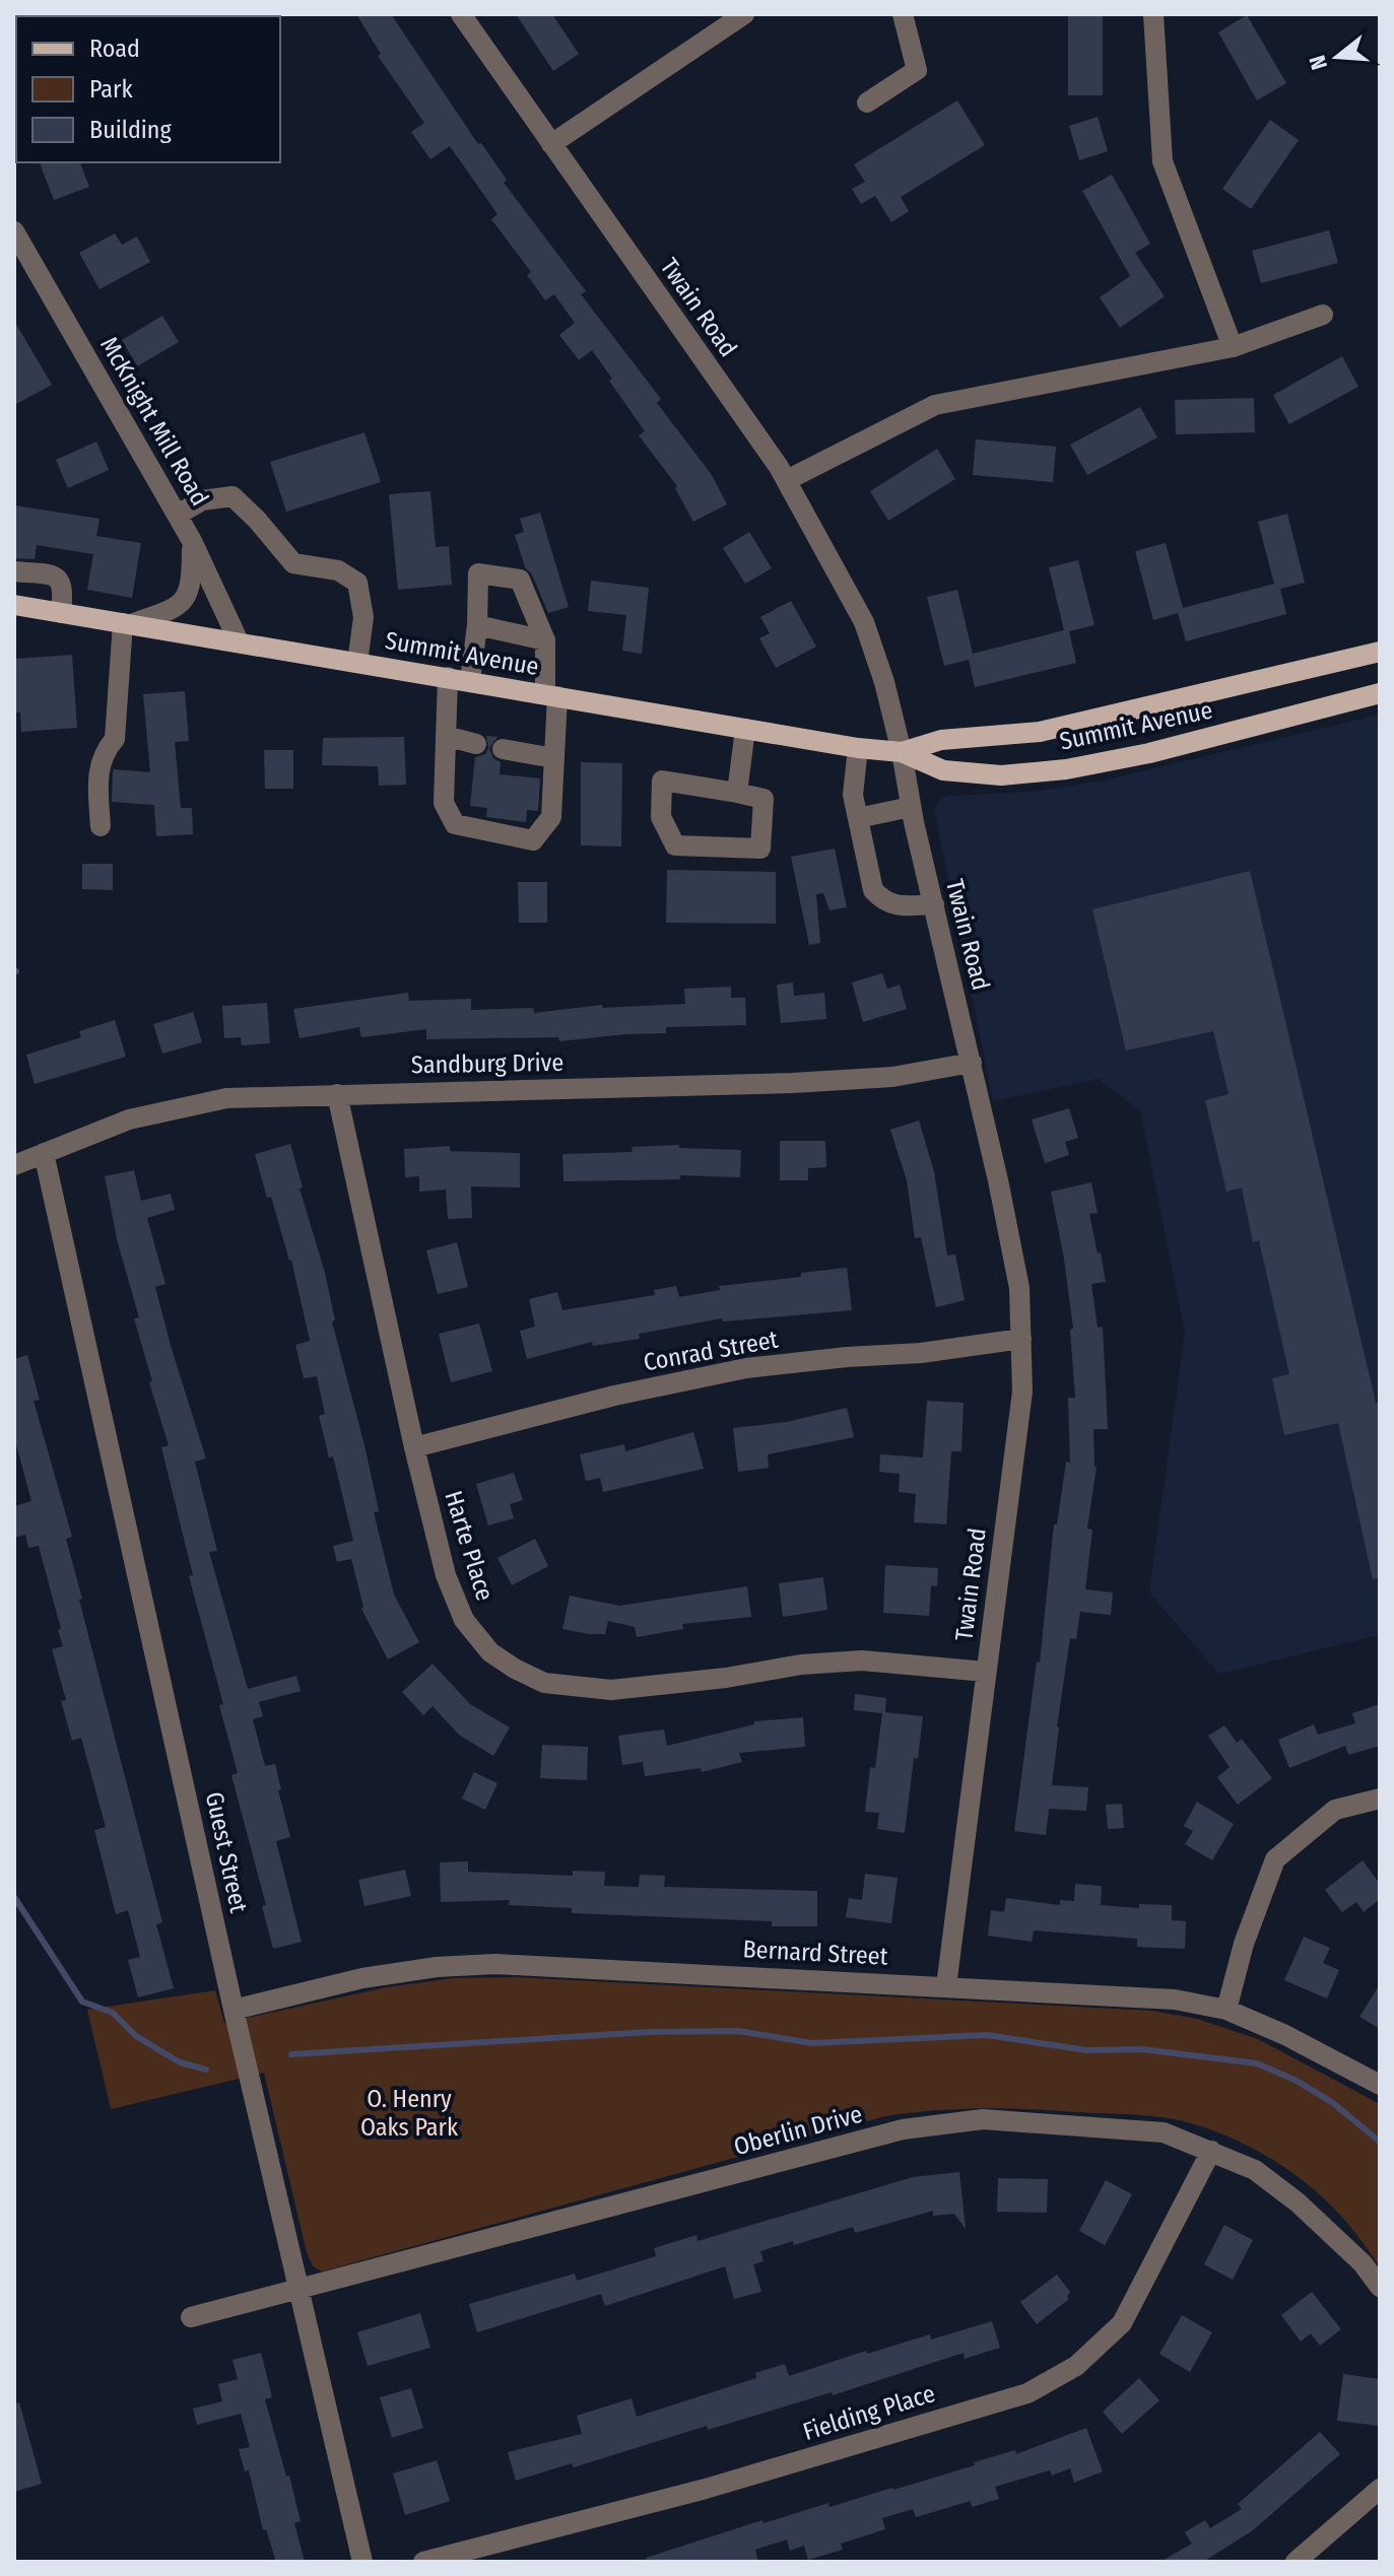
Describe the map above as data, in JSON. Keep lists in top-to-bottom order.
{
  "streets": {
    "main road": ["Summit Avenue"],
    "street": [
      "Twain Road",
      "McKnight Mill Road",
      "Sandburg Drive",
      "Conrad Street",
      "Harte Place",
      "Guest Street",
      "Bernard Street",
      "Oberlin Drive",
      "Fielding Place"
    ]
  },
  "crossings": [
    ["Twain Road", "Summit Avenue"],
    ["Twain Road", "Sandburg Drive"],
    ["Twain Road", "Conrad Street"],
    ["Twain Road", "Harte Place"],
    ["Twain Road", "Bernard Street"],
    ["McKnight Mill Road", "Summit Avenue"],
    ["Sandburg Drive", "Harte Place"],
    ["Sandburg Drive", "Guest Street"],
    ["Conrad Street", "Harte Place"],
    ["Guest Street", "Bernard Street"],
    ["Guest Street", "Oberlin Drive"],
    ["Oberlin Drive", "Fielding Place"]
  ],
  "parks": ["O. Henry Oaks Park"],
  "legend": ["Road", "Park", "Building"],
  "north": "left"
}
